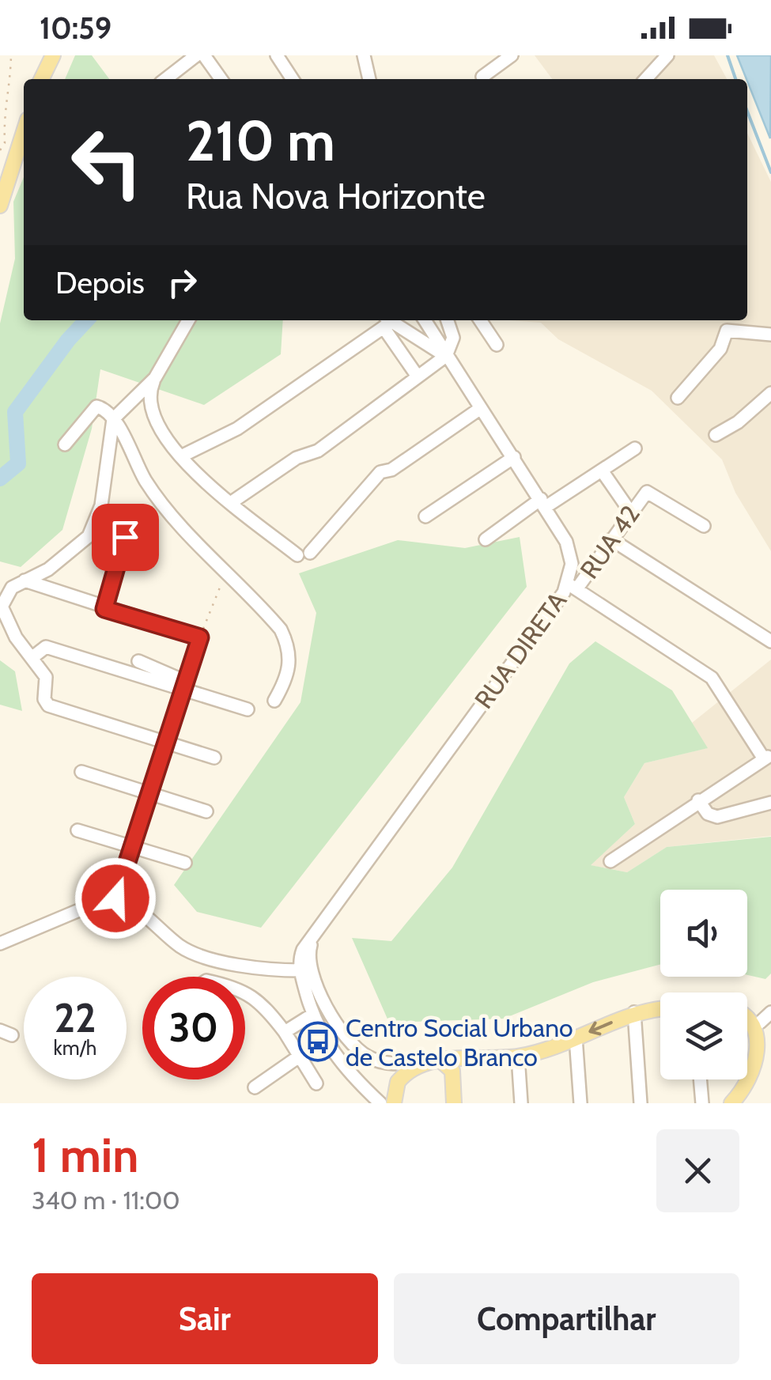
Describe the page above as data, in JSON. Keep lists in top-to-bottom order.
{
  "streets": {
    "street": ["RUA 42", "RUA DIRETA"]
  },
  "crossings": [
    ["RUA 42", "RUA DIRETA"]
  ],
  "places": {
    "bus stop": ["Centro Social Urbano de Castelo Branco"]
  },
  "page": {
    "status": "10:59",
    "turn": ["210 m", "Rua Nova Horizonte"],
    "then": "Depois",
    "speed": "22 km/h",
    "limit": "30",
    "heading": ["1 min", "340 m · 11:00"],
    "buttons": ["Sair", "Compartilhar"]
  }
}
